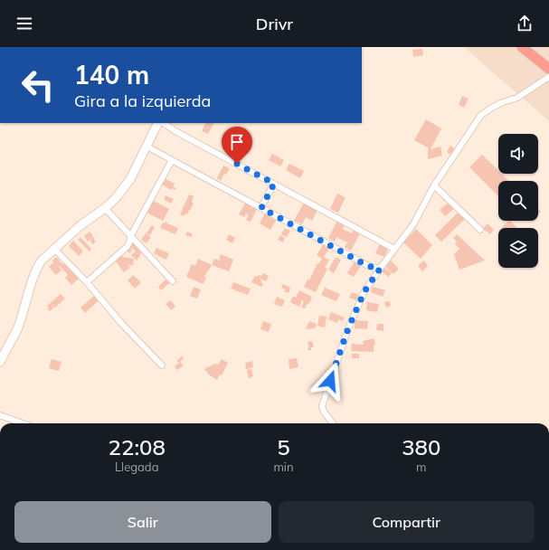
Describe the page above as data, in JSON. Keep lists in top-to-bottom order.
{
  "page": {
    "header": "Drivr",
    "turn": ["140 m", "Gira a la izquierda"],
    "eta": [
      "22:08",
      "Llegada",
      "5",
      "min",
      "380",
      "m"
    ],
    "buttons": ["Salir", "Compartir"]
  }
}
